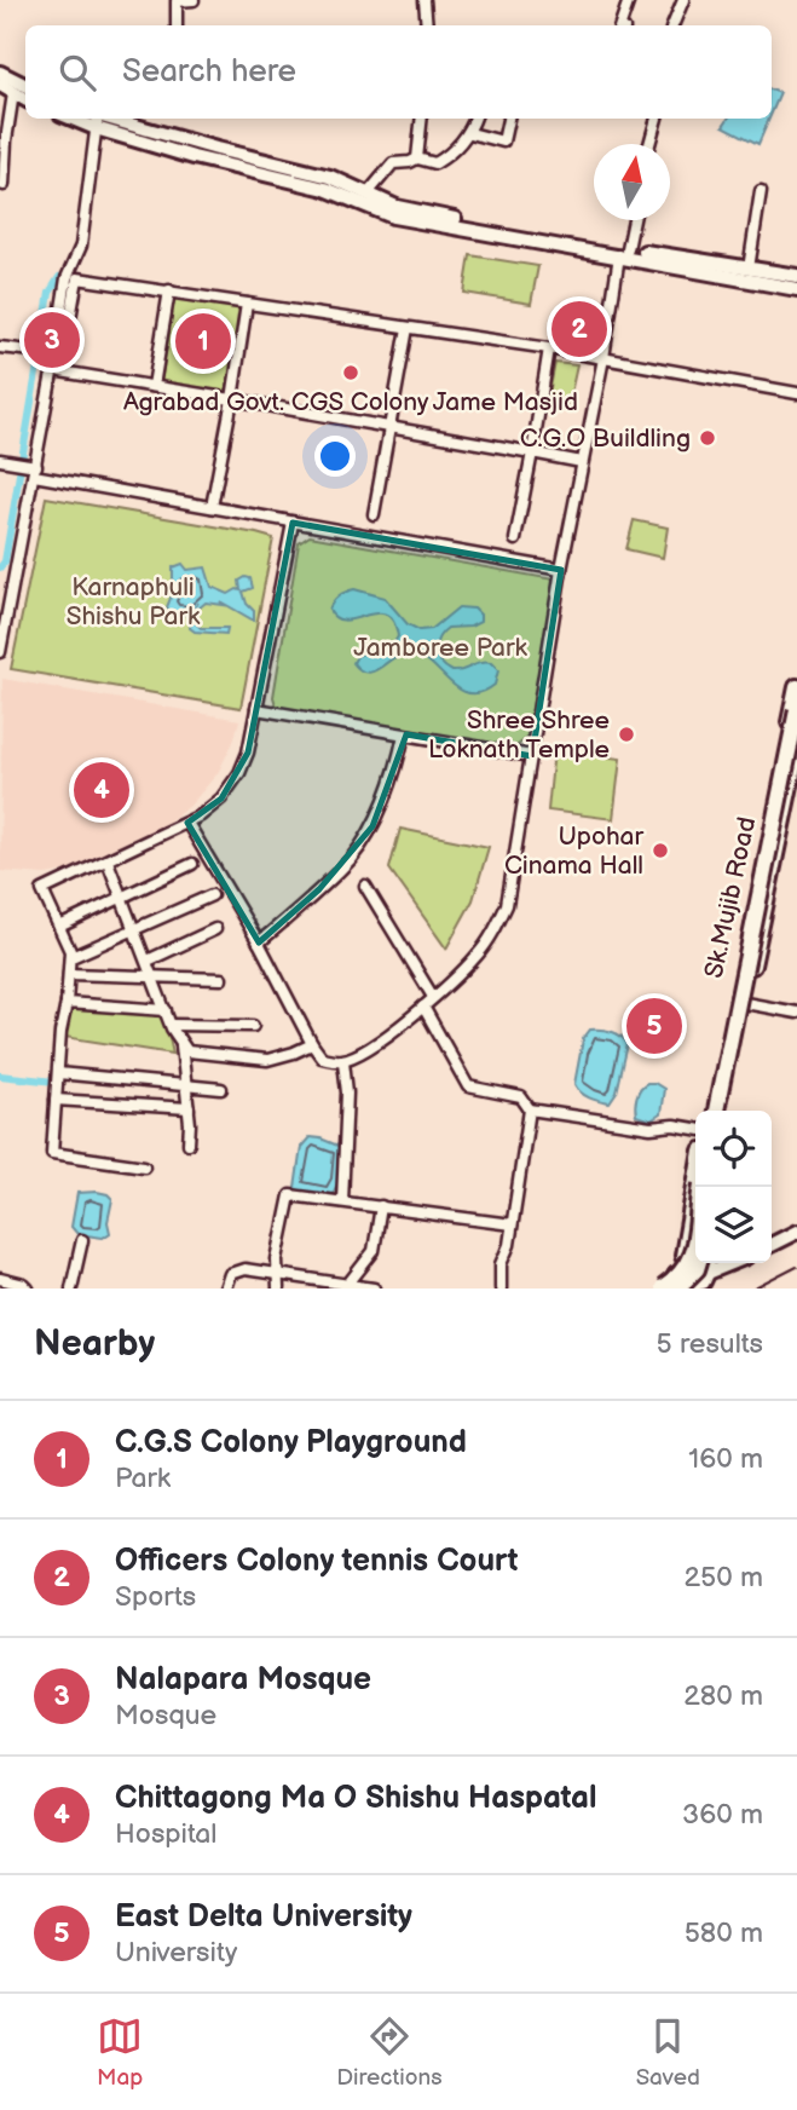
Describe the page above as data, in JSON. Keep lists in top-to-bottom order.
{
  "parks": ["Karnaphuli Shishu Park", "Jamboree Park"],
  "places": [
    "Agrabad Govt. CGS Colony Jame Masjid",
    "C.G.O Buildling",
    "Shree Shree Loknath Temple",
    "Upohar Cinama Hall"
  ],
  "north": "top",
  "page": {
    "search": "Search here",
    "pins": [
      "2",
      "3",
      "1",
      "4",
      "5"
    ],
    "heading": ["Nearby", "5 results"],
    "list": [
      {
        "mark": "1",
        "name": "C.G.S Colony Playground",
        "note": "Park",
        "value": "160 m"
      },
      {
        "mark": "2",
        "name": "Officers Colony tennis Court",
        "note": "Sports",
        "value": "250 m"
      },
      {
        "mark": "3",
        "name": "Nalapara Mosque",
        "note": "Mosque",
        "value": "280 m"
      },
      {
        "mark": "4",
        "name": "Chittagong Ma O Shishu Haspatal",
        "note": "Hospital",
        "value": "360 m"
      },
      {
        "mark": "5",
        "name": "East Delta University",
        "note": "University",
        "value": "580 m"
      }
    ],
    "nav": ["Map", "Directions", "Saved"]
  }
}
